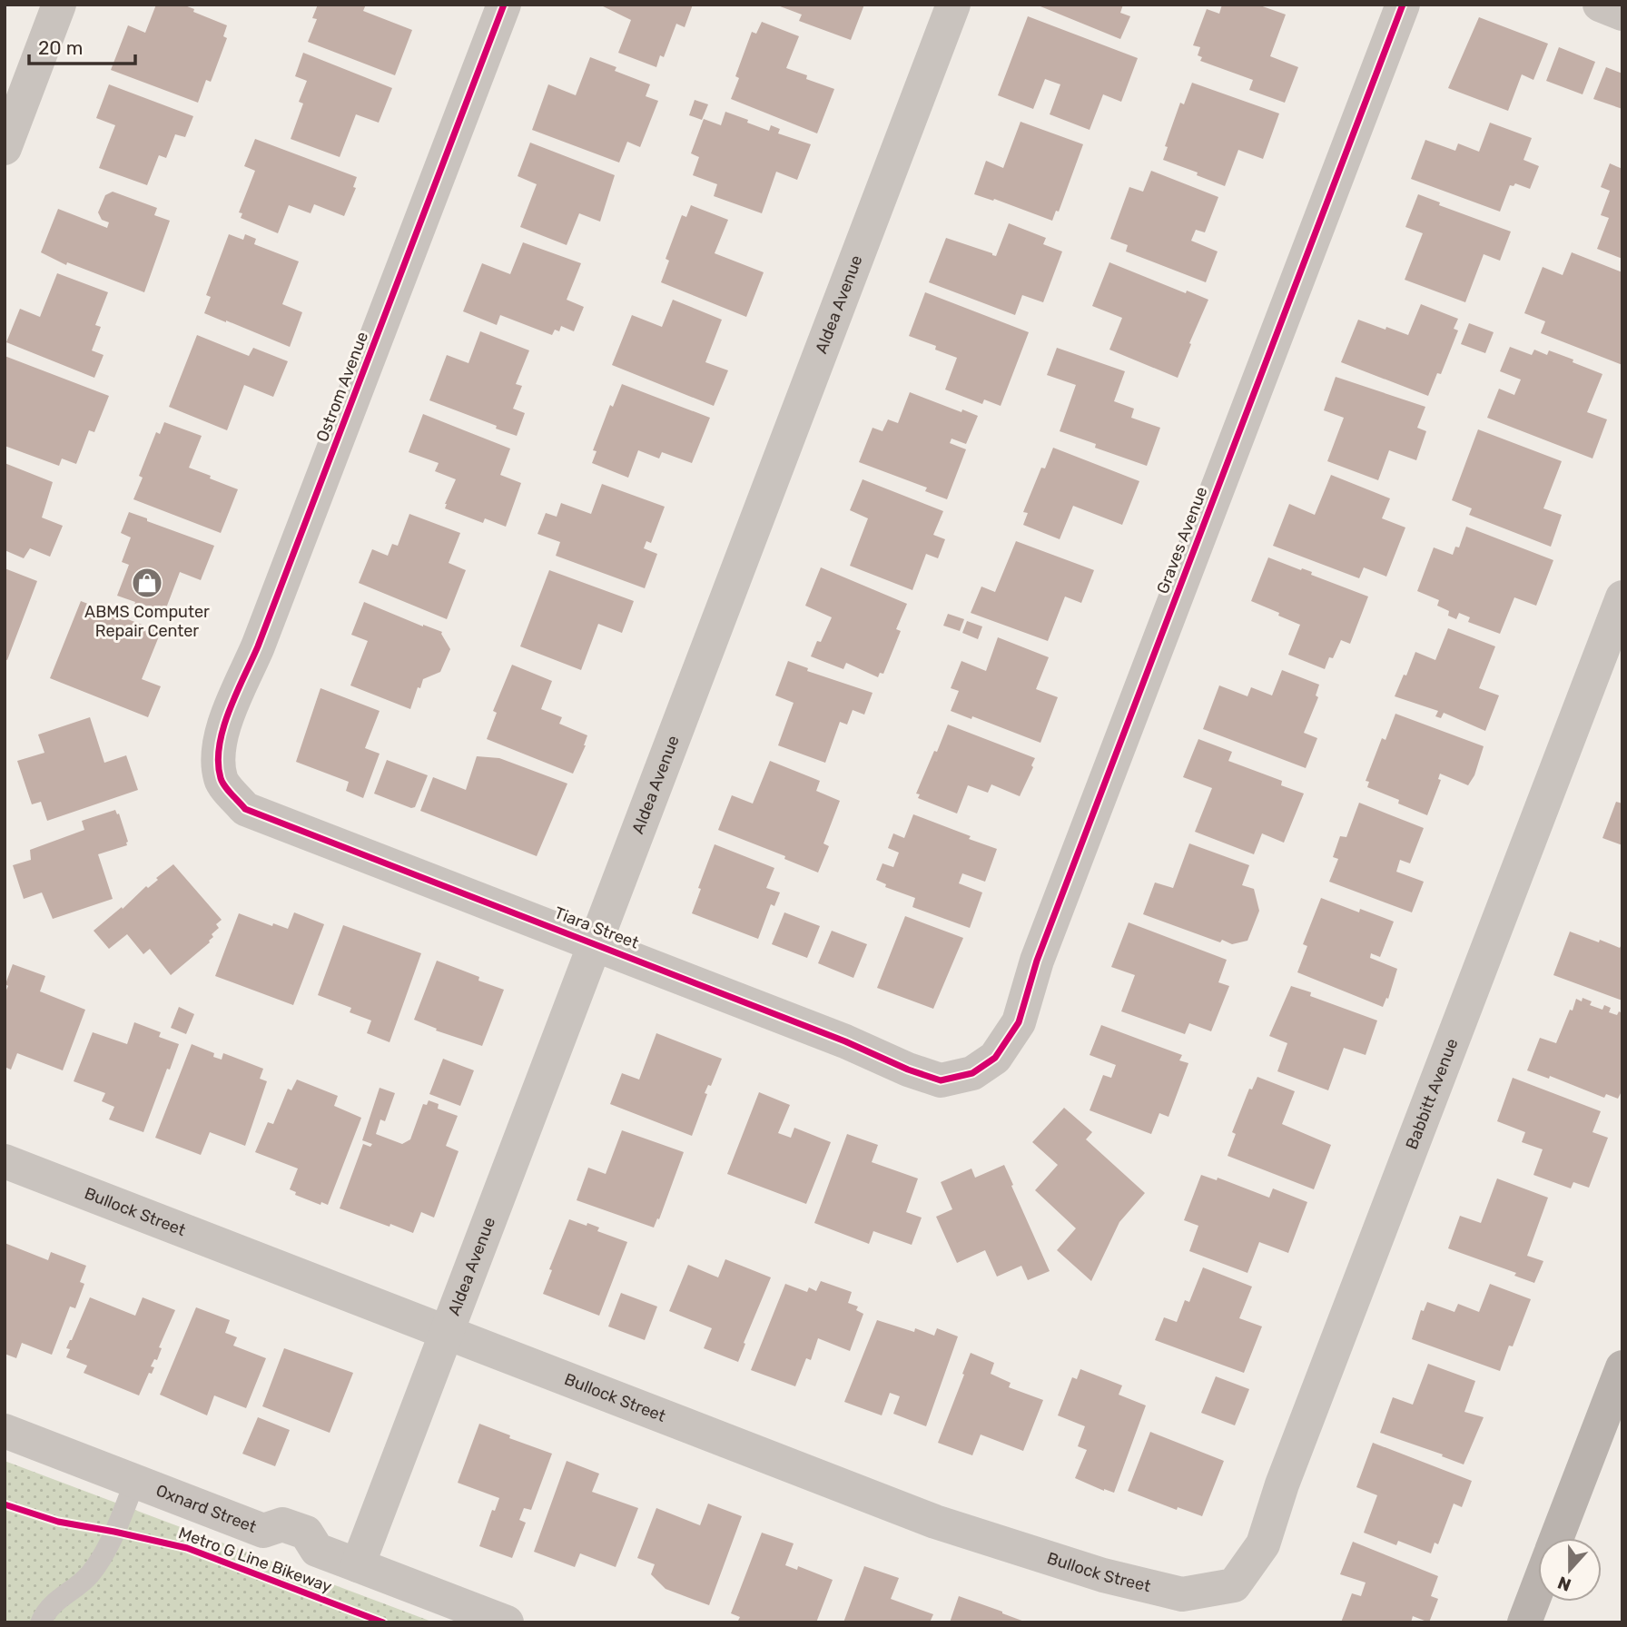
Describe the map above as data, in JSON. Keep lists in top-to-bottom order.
{
  "streets": {
    "street": [
      "Aldea Avenue",
      "Ostrom Avenue",
      "Graves Avenue",
      "Tiara Street",
      "Babbitt Avenue",
      "Bullock Street",
      "Oxnard Street"
    ],
    "cycle path": ["Metro G Line Bikeway"]
  },
  "crossings": [
    ["Aldea Avenue", "Tiara Street"],
    ["Aldea Avenue", "Bullock Street"],
    ["Aldea Avenue", "Oxnard Street"],
    ["Ostrom Avenue", "Tiara Street"],
    ["Graves Avenue", "Tiara Street"],
    ["Babbitt Avenue", "Bullock Street"]
  ],
  "places": {
    "shop": ["ABMS Computer Repair Center"]
  },
  "scale_bar": "20 m",
  "north": "bottom"
}
